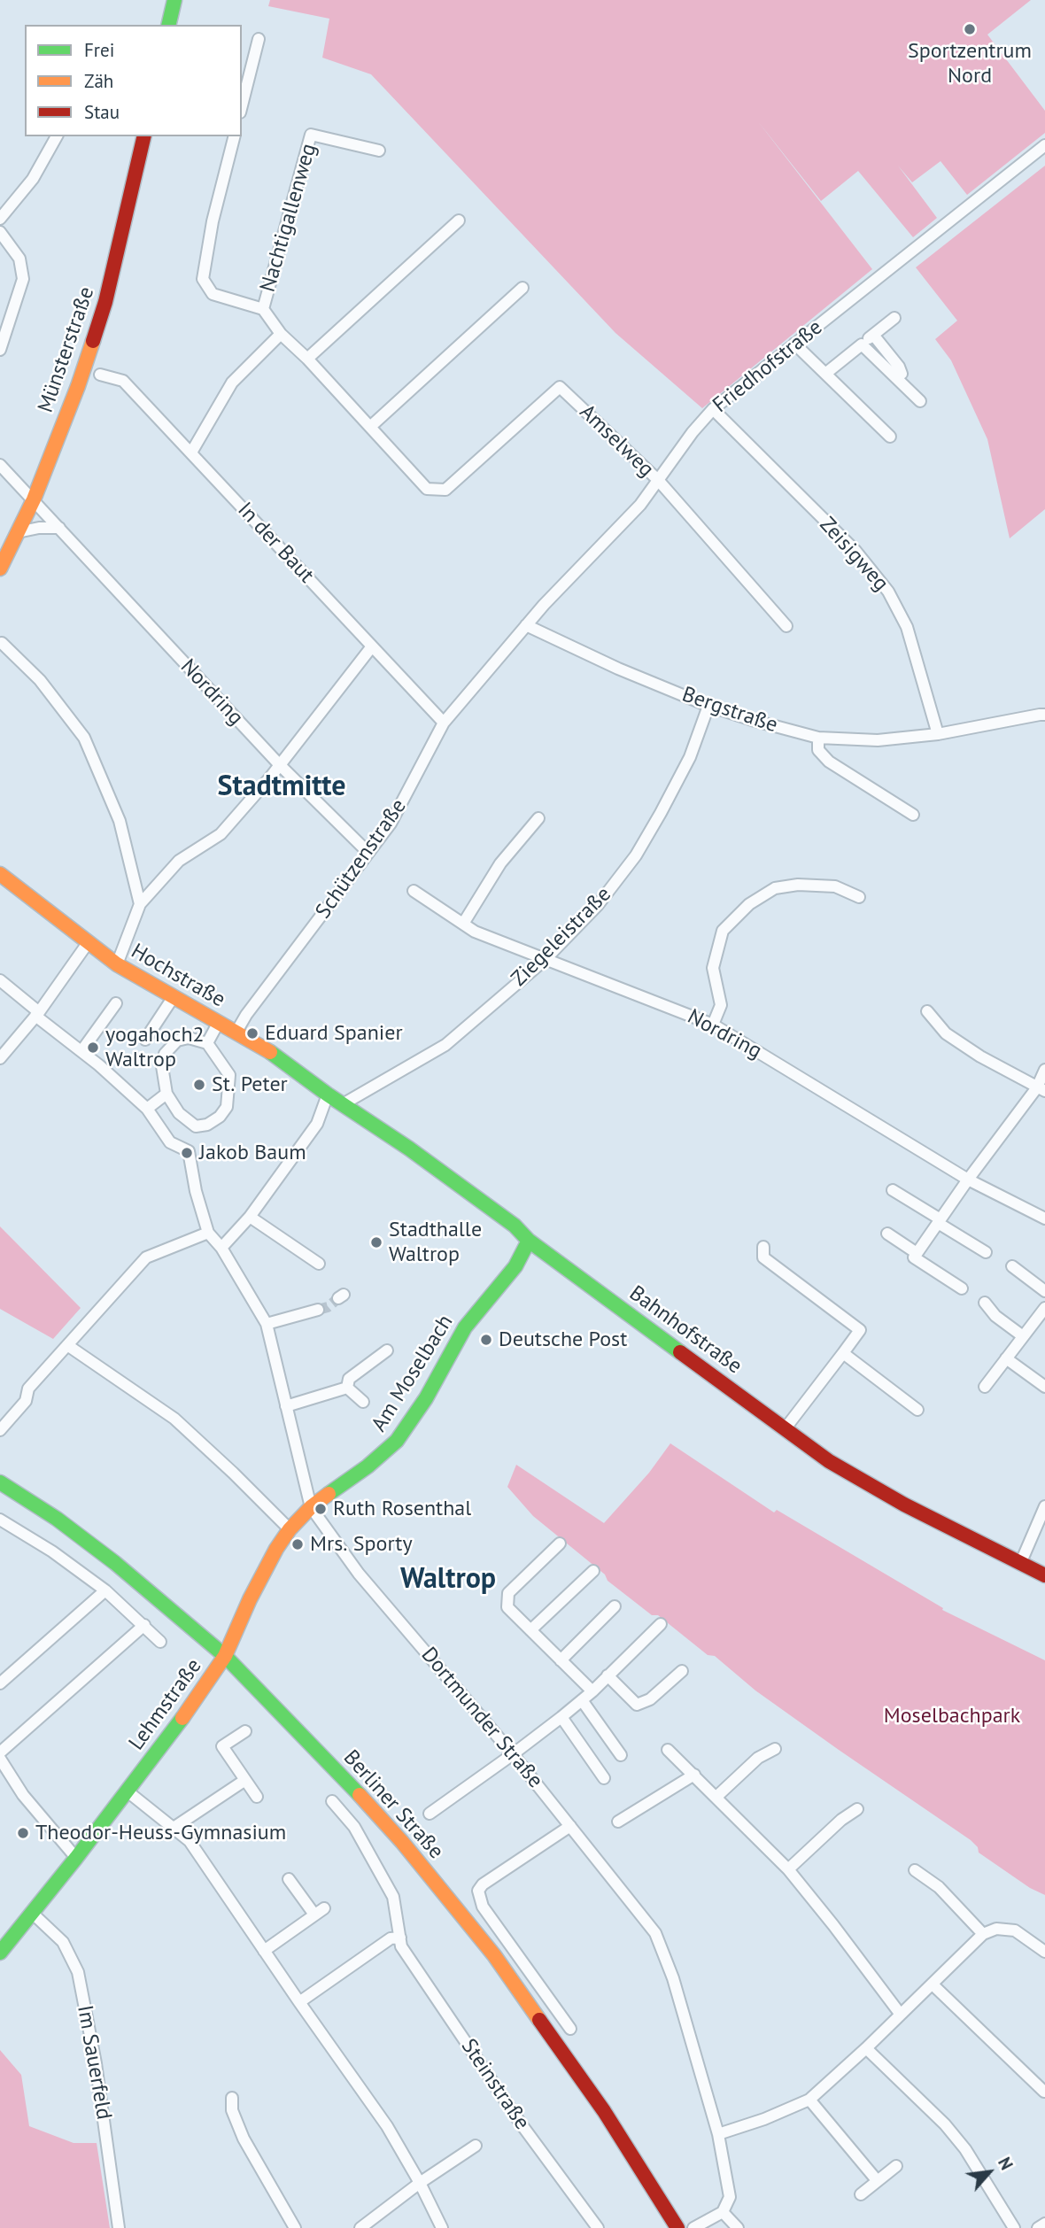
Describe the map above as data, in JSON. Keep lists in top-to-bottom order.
{
  "streets": {
    "street": [
      "Nachtigallenweg",
      "Münsterstraße",
      "Friedhofstraße",
      "Amselweg",
      "In der Baut",
      "Zeisigweg",
      "Nordring",
      "Bergstraße",
      "Schützenstraße",
      "Ziegeleistraße",
      "Hochstraße",
      "Bahnhofstraße",
      "Am Moselbach",
      "Lehmstraße",
      "Dortmunder Straße",
      "Berliner Straße",
      "Im Sauerfeld",
      "Steinstraße"
    ]
  },
  "crossings": [
    ["Nachtigallenweg", "Amselweg"],
    ["Münsterstraße", "Nordring"],
    ["Friedhofstraße", "Amselweg"],
    ["Friedhofstraße", "Zeisigweg"],
    ["Friedhofstraße", "Bergstraße"],
    ["Friedhofstraße", "Schützenstraße"],
    ["In der Baut", "Schützenstraße"],
    ["Zeisigweg", "Bergstraße"],
    ["Nordring", "Schützenstraße"],
    ["Nordring", "Ziegeleistraße"],
    ["Bergstraße", "Schützenstraße"],
    ["Bergstraße", "Ziegeleistraße"],
    ["Schützenstraße", "Hochstraße"],
    ["Ziegeleistraße", "Hochstraße"],
    ["Ziegeleistraße", "Bahnhofstraße"],
    ["Hochstraße", "Bahnhofstraße"],
    ["Bahnhofstraße", "Am Moselbach"],
    ["Am Moselbach", "Lehmstraße"],
    ["Am Moselbach", "Dortmunder Straße"],
    ["Lehmstraße", "Dortmunder Straße"],
    ["Lehmstraße", "Berliner Straße"],
    ["Lehmstraße", "Im Sauerfeld"]
  ],
  "districts": ["Stadtmitte", "Waltrop"],
  "parks": ["Moselbachpark"],
  "places": [
    "Sportzentrum Nord",
    "Eduard Spanier",
    "yogahoch2 Waltrop",
    "St. Peter",
    "Jakob Baum",
    "Stadthalle Waltrop",
    "Deutsche Post",
    "Ruth Rosenthal",
    "Mrs. Sporty",
    "Theodor-Heuss-Gymnasium"
  ],
  "legend": ["Frei", "Zäh", "Stau"],
  "north": "top right"
}
